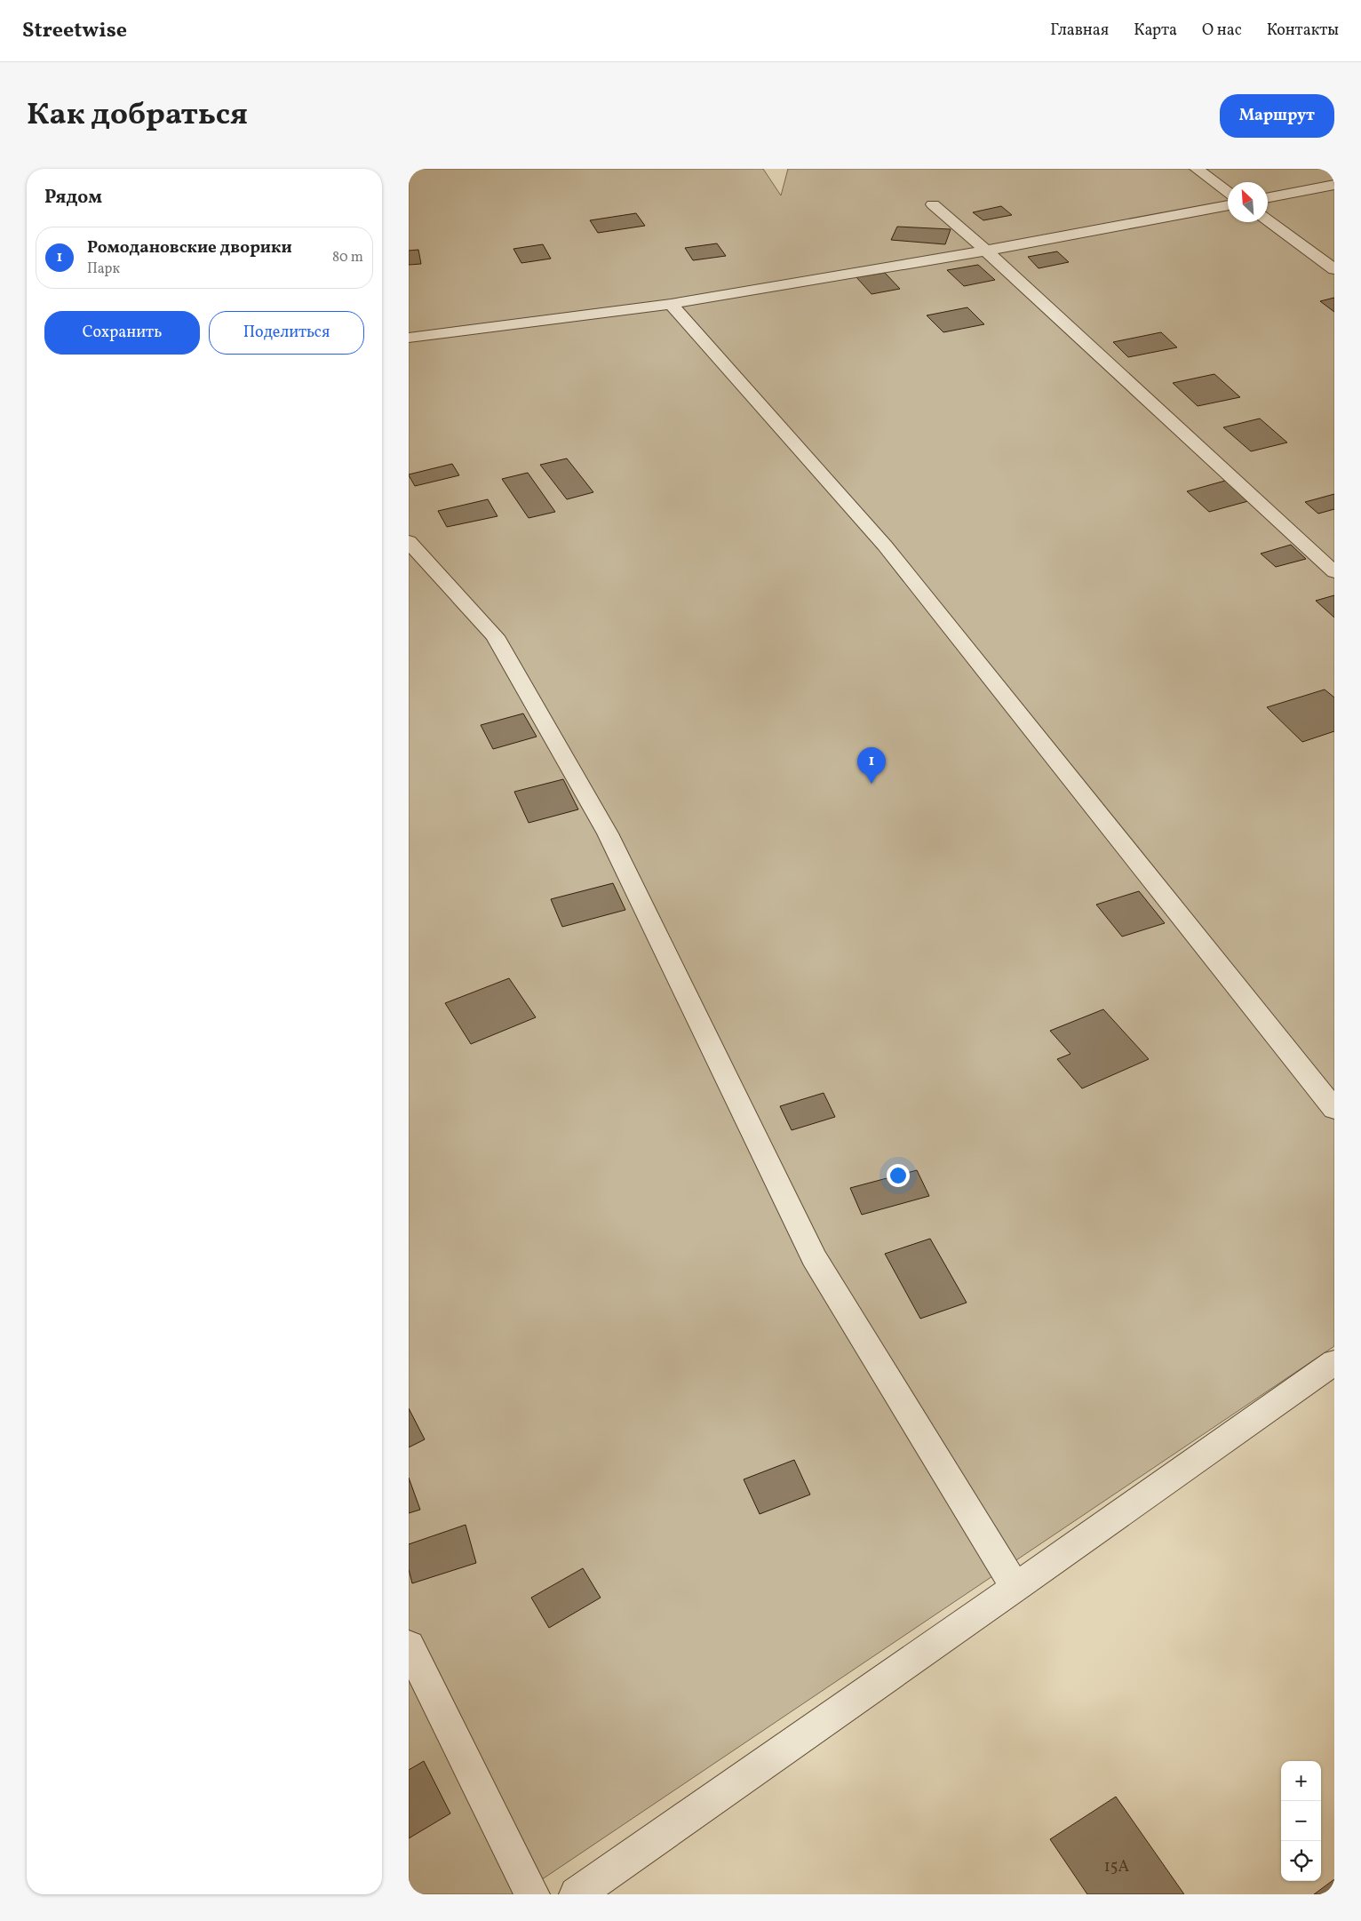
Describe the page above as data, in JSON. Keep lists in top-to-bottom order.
{
  "house_numbers": ["15А"],
  "north": "top left",
  "page": {
    "header": "Streetwise",
    "nav": [
      "Главная",
      "Карта",
      "О нас",
      "Контакты"
    ],
    "title": "Как добраться",
    "buttons": [
      "Маршрут",
      ["Сохранить", "Поделиться"]
    ],
    "heading": "Рядом",
    "list": [
      {
        "mark": "1",
        "name": "Ромодановские дворики",
        "note": "Парк",
        "value": "80 m"
      }
    ],
    "pins": "1",
    "map_buttons": ["+", "−"]
  }
}
